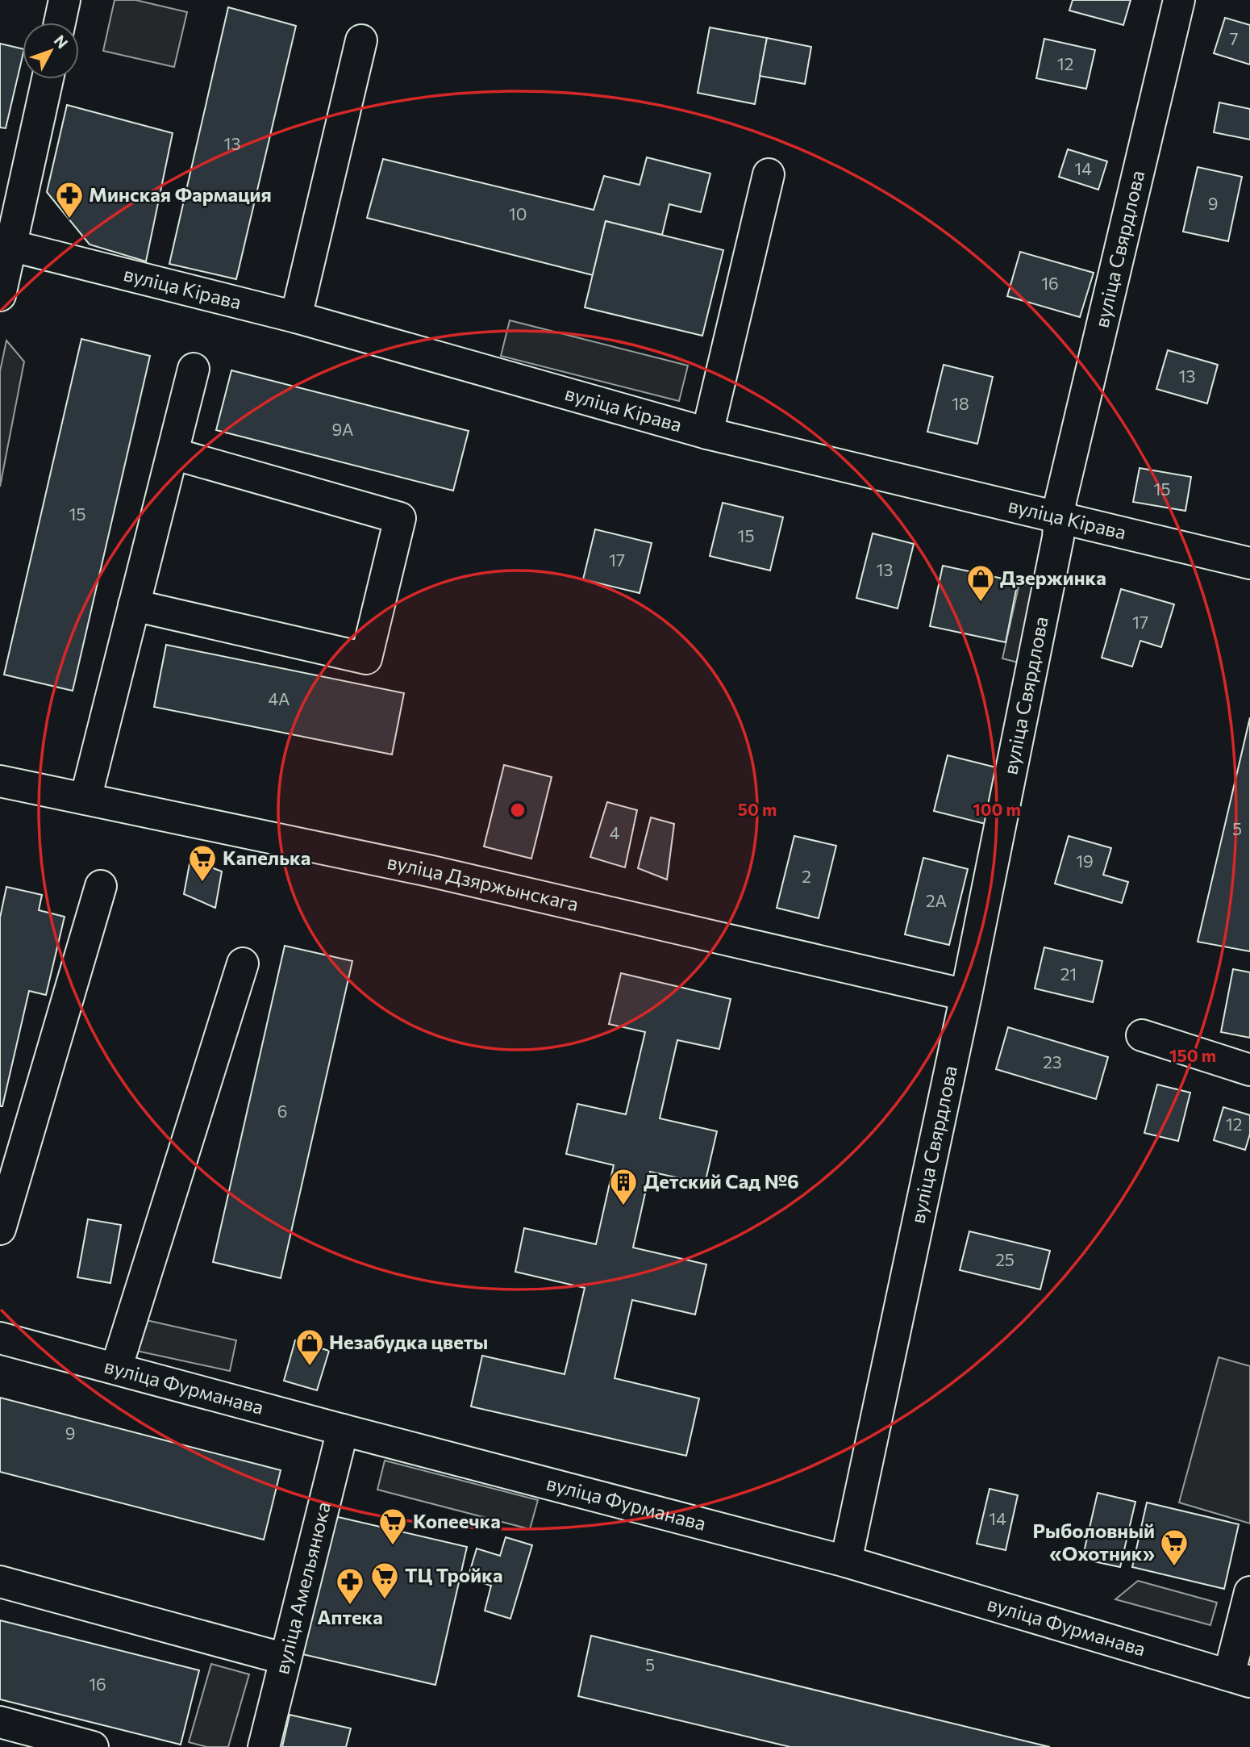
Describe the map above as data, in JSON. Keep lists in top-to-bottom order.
{
  "streets": {
    "street": [
      "вуліца Свярдлова",
      "вуліца Кірава",
      "вуліца Дзяржынскага",
      "вуліца Фурманава",
      "вуліца Амельянюка"
    ]
  },
  "crossings": [
    ["вуліца Свярдлова", "вуліца Кірава"],
    ["вуліца Свярдлова", "вуліца Дзяржынскага"],
    ["вуліца Свярдлова", "вуліца Фурманава"],
    ["вуліца Фурманава", "вуліца Амельянюка"]
  ],
  "places": {
    "pharmacy": ["Минская Фармация", "Аптека"],
    "shop": ["Дзержинка", "Незабудка цветы"],
    "supermarket": [
      "Капелька",
      "Копеечка",
      "Рыболовный «Охотник»",
      "ТЦ Тройка"
    ],
    "building": ["Детский Сад №6"]
  },
  "house_numbers": [
    "7",
    "12",
    "13",
    "14",
    "9",
    "10",
    "16",
    "13",
    "18",
    "9А",
    "15",
    "15",
    "15",
    "17",
    "13",
    "17",
    "4А",
    "5",
    "4",
    "19",
    "2",
    "2А",
    "21",
    "23",
    "6",
    "12",
    "25",
    "9",
    "14",
    "5",
    "16"
  ],
  "north": "top right",
  "rings": ["50 m", "100 m", "150 m"]
}
